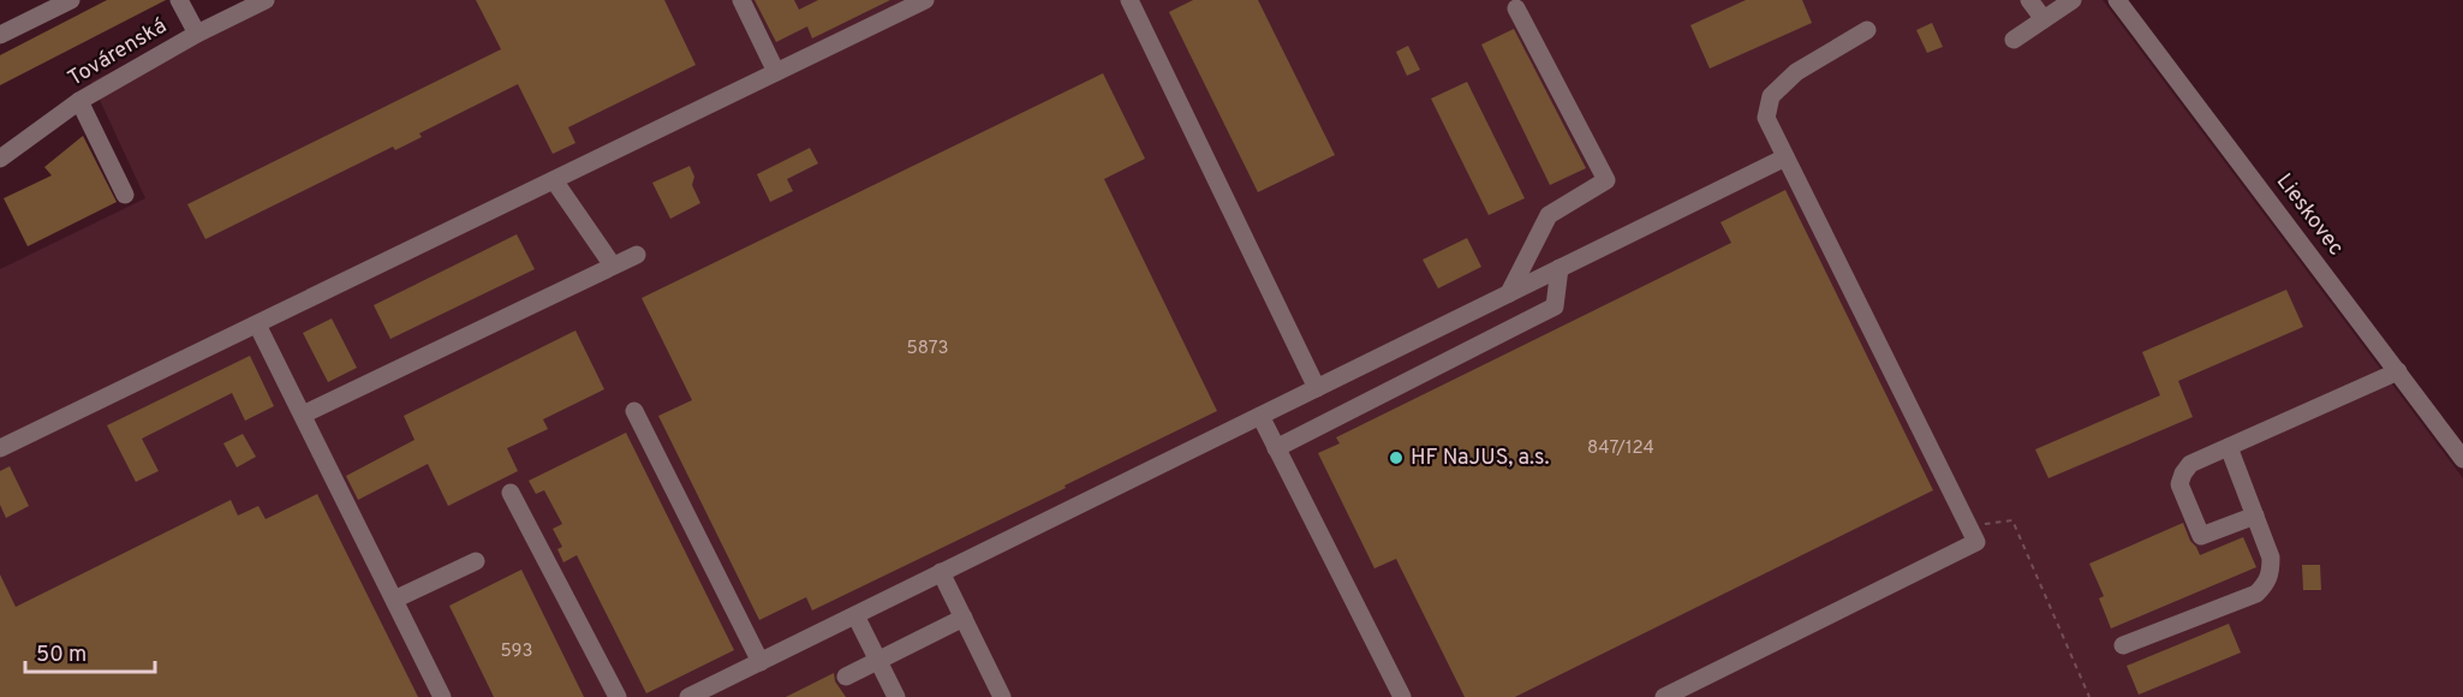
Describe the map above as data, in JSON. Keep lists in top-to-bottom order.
{
  "streets": {
    "lane": ["Továrenská", "Lieskovec"]
  },
  "places": ["HF NaJUS, a.s."],
  "house_numbers": ["5873", "847/124", "593"],
  "scale_bar": "50 m"
}
